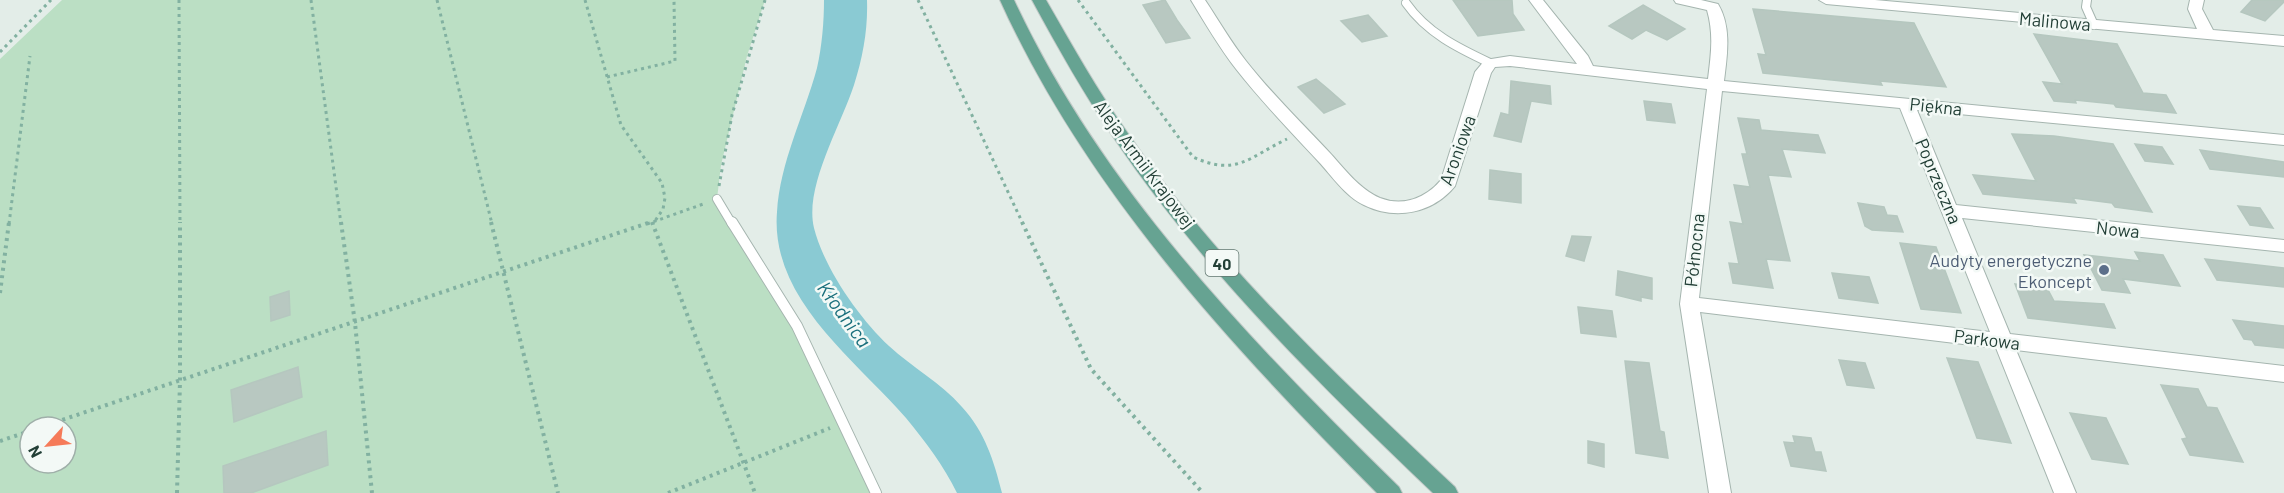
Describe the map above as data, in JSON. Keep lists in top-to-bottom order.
{
  "streets": {
    "main road": ["Aleja Armii Krajowej", "40"],
    "street": [
      "Malinowa",
      "Piękna",
      "Aroniowa",
      "Poprzeczna",
      "Nowa",
      "Północna",
      "Parkowa"
    ]
  },
  "crossings": [
    ["Piękna", "Poprzeczna"],
    ["Piękna", "Północna"],
    ["Poprzeczna", "Nowa"],
    ["Poprzeczna", "Parkowa"],
    ["Północna", "Parkowa"]
  ],
  "water": ["Kłodnica"],
  "places": ["Audyty energetyczne Ekoncept"],
  "north": "bottom left"
}
